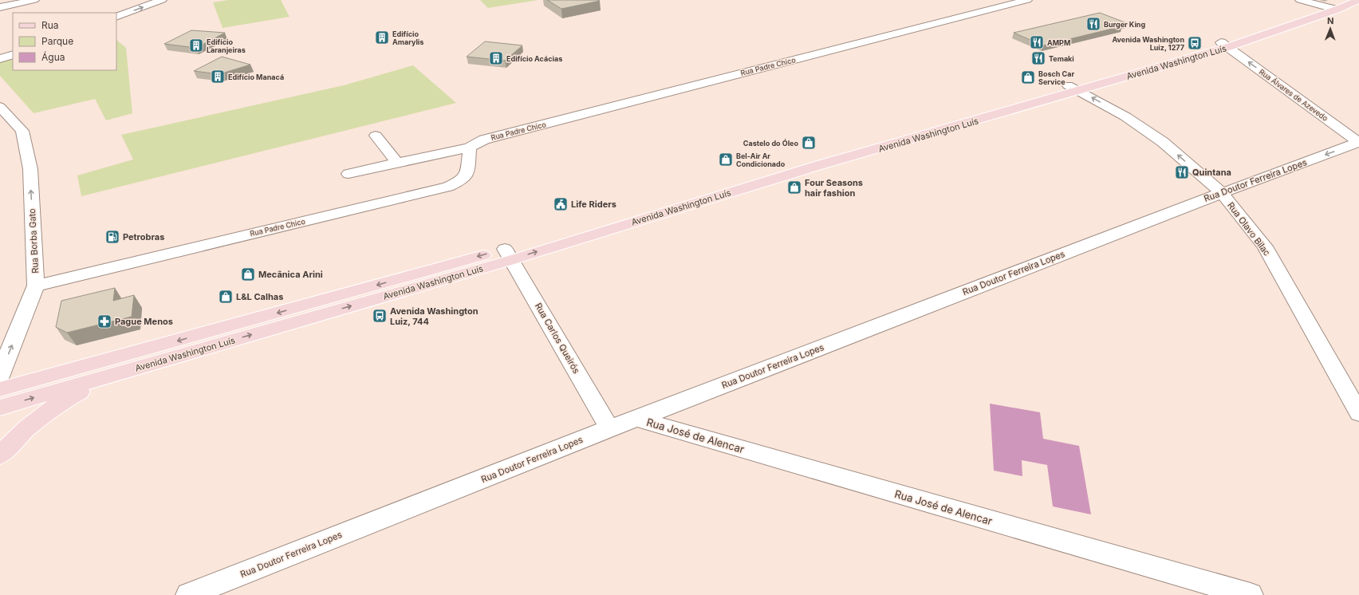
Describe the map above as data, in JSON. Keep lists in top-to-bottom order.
{
  "streets": {
    "main road": ["Avenida Washington Luís"],
    "street": [
      "Rua Padre Chico",
      "Rua Álvares de Azevedo",
      "Rua Doutor Ferreira Lopes",
      "Rua Olavo Bilac",
      "Rua Borba Gato",
      "Rua Carlos Queirós",
      "Rua José de Alencar"
    ]
  },
  "crossings": [
    ["Avenida Washington Luís", "Rua Álvares de Azevedo"],
    ["Avenida Washington Luís", "Rua Olavo Bilac"],
    ["Avenida Washington Luís", "Rua Carlos Queirós"],
    ["Rua Padre Chico", "Rua Borba Gato"],
    ["Rua Álvares de Azevedo", "Rua Doutor Ferreira Lopes"],
    ["Rua Doutor Ferreira Lopes", "Rua Olavo Bilac"],
    ["Rua Doutor Ferreira Lopes", "Rua Carlos Queirós"],
    ["Rua Doutor Ferreira Lopes", "Rua José de Alencar"]
  ],
  "one_way": ["Rua Álvares de Azevedo", "Rua Olavo Bilac", "Rua Borba Gato"],
  "places": {
    "restaurant": [
      "Burger King",
      "AMPM",
      "Temaki",
      "Quintana"
    ],
    "building": [
      "Edifício Amarylis",
      "Edifício Laranjeiras",
      "Edifício Acácias",
      "Edifício Manacá"
    ],
    "bus stop": ["Avenida Washington Luiz, 1277", "Avenida Washington Luiz, 744"],
    "shop": [
      "Bosch Car Service",
      "Castelo do Óleo",
      "Bel-Air Ar Condicionado",
      "Four Seasons hair fashion",
      "Mecânica Arini",
      "L&L Calhas"
    ],
    "public building": ["Life Riders"],
    "fuel station": ["Petrobras"],
    "pharmacy": ["Pague Menos"]
  },
  "legend": ["Rua", "Parque", "Água"],
  "north": "top"
}
